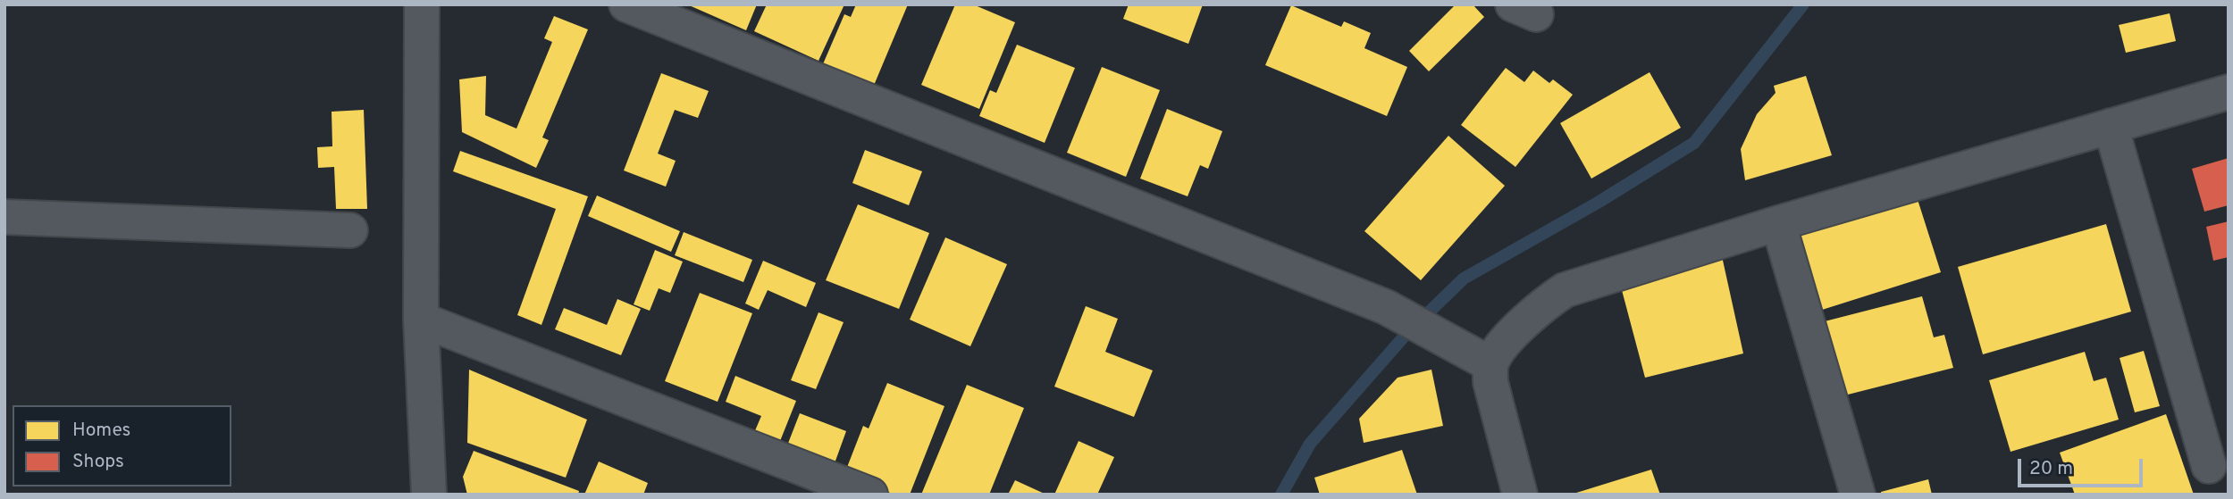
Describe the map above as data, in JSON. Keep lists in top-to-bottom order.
{
  "legend": ["Homes", "Shops"],
  "scale_bar": "20 m"
}
